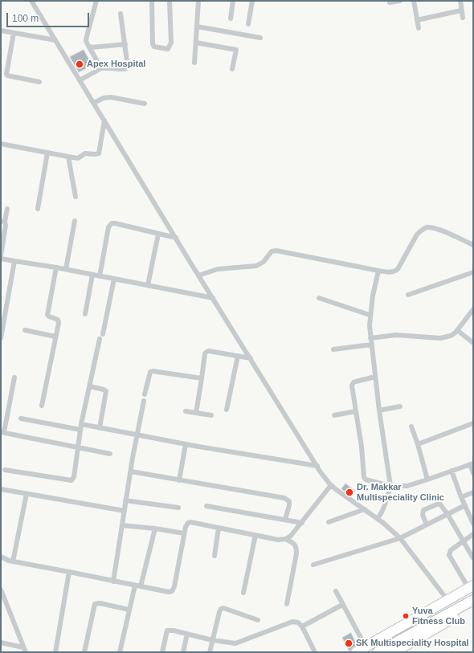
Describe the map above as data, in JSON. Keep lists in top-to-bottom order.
{
  "places": [
    "Apex Hospital",
    "Dr. Makkar Multispeciality Clinic",
    "Yuva Fitness Club",
    "SK Multispeciality Hospital"
  ],
  "scale_bar": "100 m"
}
